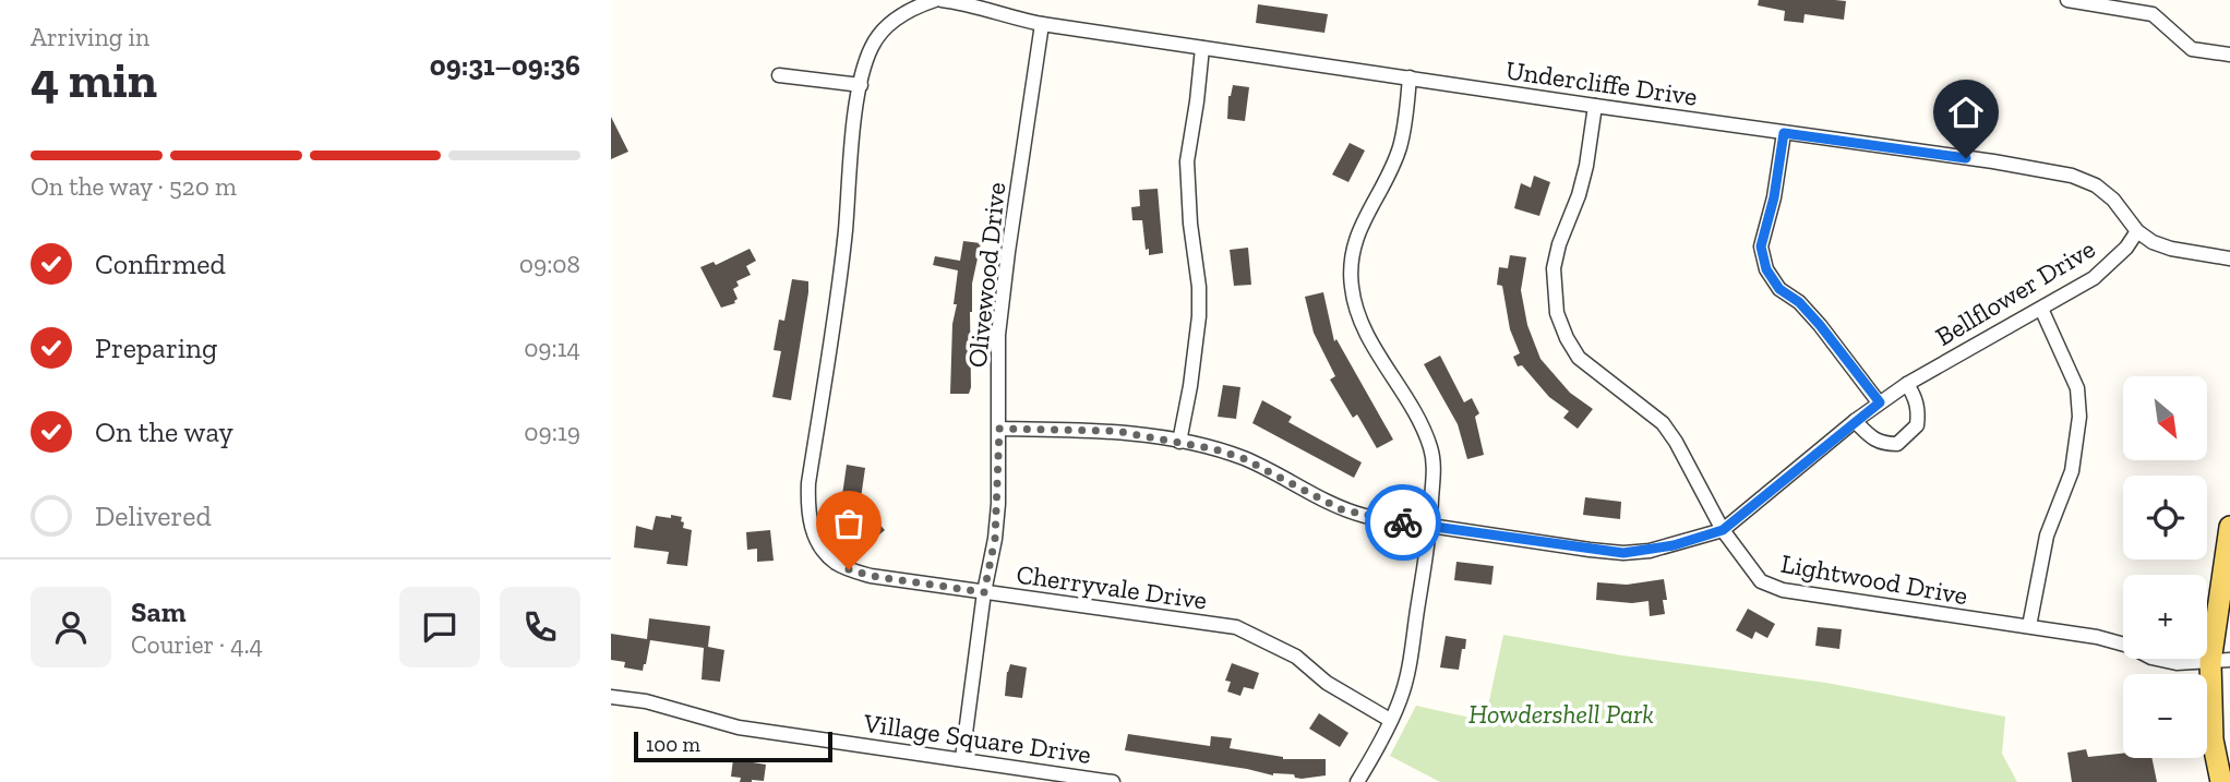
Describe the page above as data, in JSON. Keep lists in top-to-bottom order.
{
  "streets": {
    "street": [
      "Undercliffe Drive",
      "Olivewood Drive",
      "Bellflower Drive",
      "Lightwood Drive",
      "Cherryvale Drive",
      "Village Square Drive"
    ]
  },
  "crossings": [
    ["Undercliffe Drive", "Olivewood Drive"],
    ["Undercliffe Drive", "Bellflower Drive"],
    ["Undercliffe Drive", "Lightwood Drive"],
    ["Olivewood Drive", "Bellflower Drive"],
    ["Olivewood Drive", "Cherryvale Drive"],
    ["Olivewood Drive", "Village Square Drive"],
    ["Bellflower Drive", "Lightwood Drive"]
  ],
  "parks": ["Howdershell Park"],
  "scale_bar": "100 m",
  "north": "bottom right",
  "page": {
    "heading": ["4 min", "Arriving in", "09:31–09:36"],
    "panel": ["Sam", "Courier · 4.4"],
    "bar": "On the way · 520 m",
    "list": [
      ["Confirmed", "09:08"],
      ["Preparing", "09:14"],
      ["On the way", "09:19"],
      "Delivered"
    ],
    "map_buttons": ["+", "−"],
    "scale": "100 m"
  }
}
